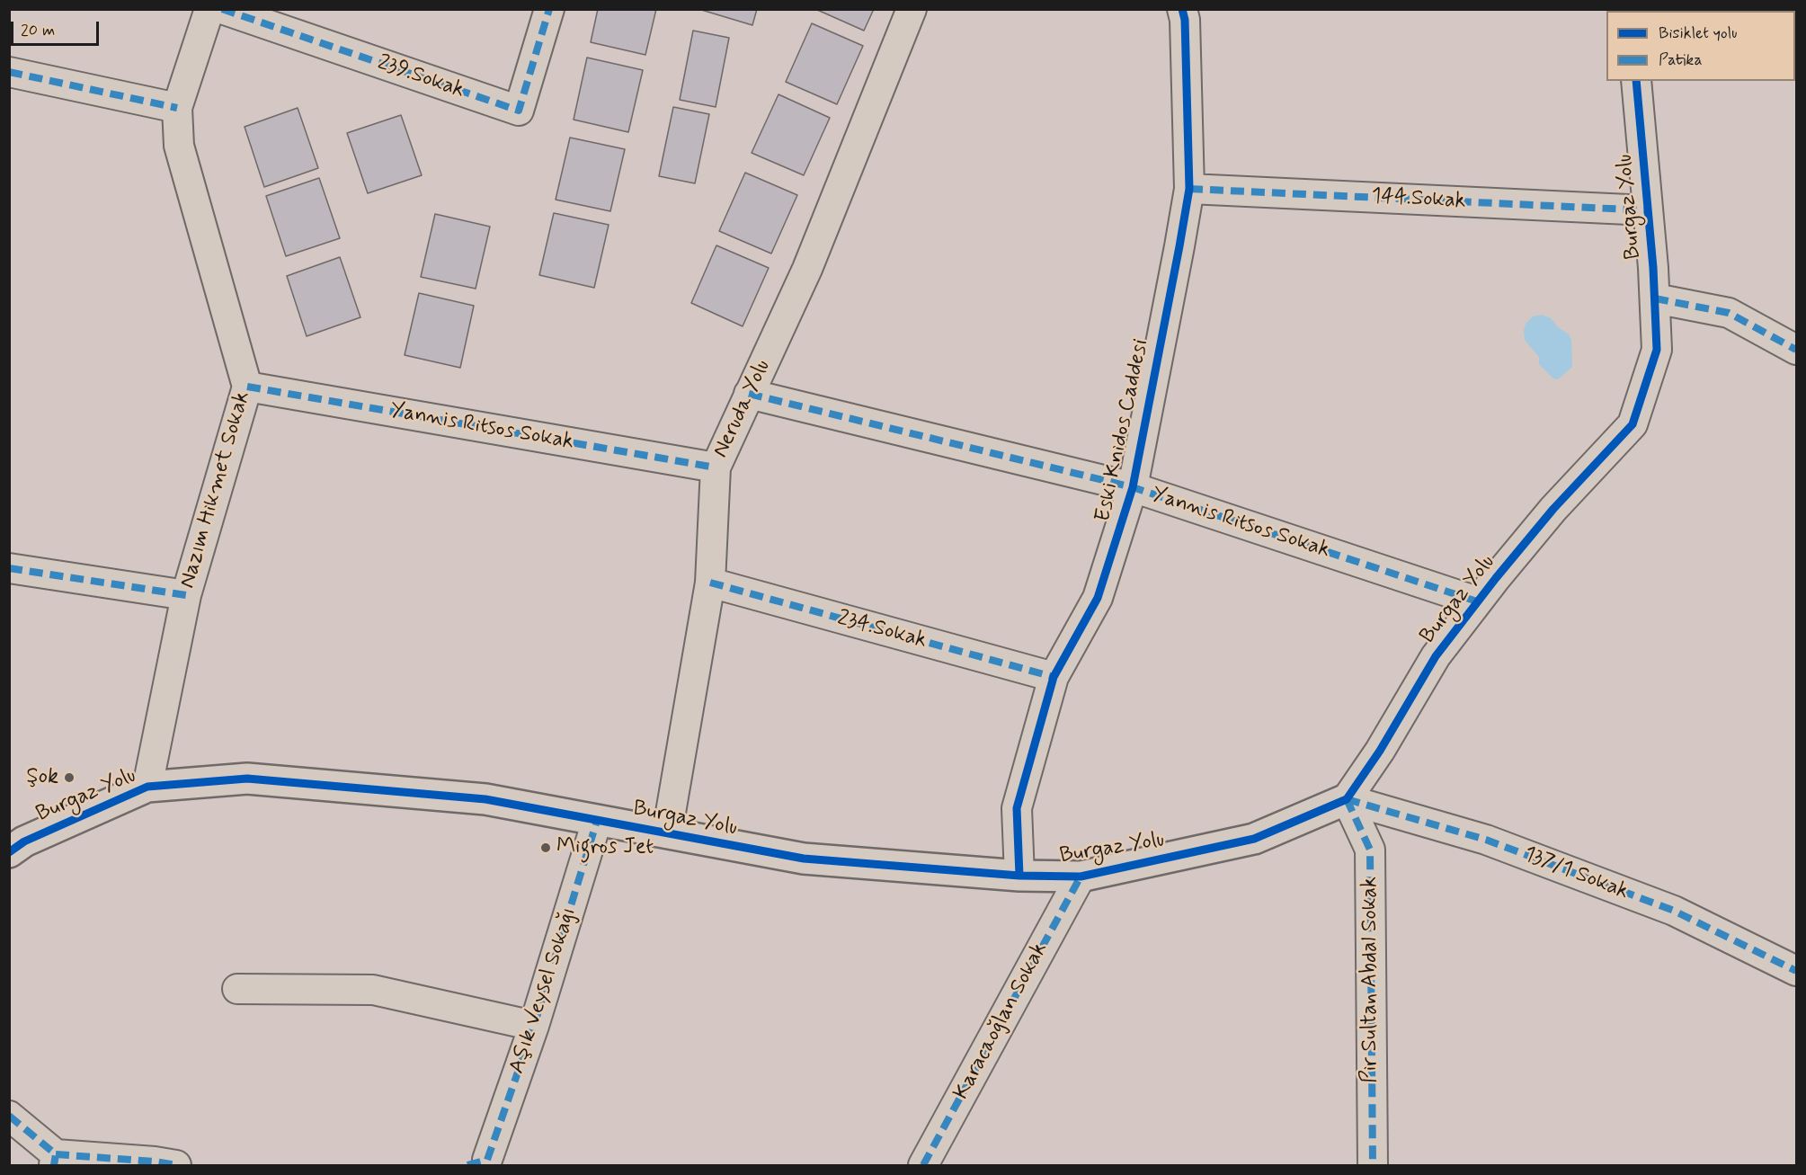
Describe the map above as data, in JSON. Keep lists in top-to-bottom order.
{
  "streets": {
    "street": [
      "239.Sokak",
      "144.Sokak",
      "Burgaz Yolu",
      "Neruda Yolu",
      "Yannis Ritsos Sokak",
      "Eski Knidos Caddesi",
      "Nazım Hikmet Sokak",
      "234.Sokak",
      "137/1 Sokak",
      "Pir Sultan Abdal Sokak",
      "Aşık Veysel Sokağı",
      "Karacaoğlan Sokak"
    ]
  },
  "crossings": [
    ["144.Sokak", "Burgaz Yolu"],
    ["144.Sokak", "Eski Knidos Caddesi"],
    ["Burgaz Yolu", "Neruda Yolu"],
    ["Burgaz Yolu", "Yannis Ritsos Sokak"],
    ["Burgaz Yolu", "Eski Knidos Caddesi"],
    ["Burgaz Yolu", "Nazım Hikmet Sokak"],
    ["Burgaz Yolu", "137/1 Sokak"],
    ["Burgaz Yolu", "Pir Sultan Abdal Sokak"],
    ["Burgaz Yolu", "Aşık Veysel Sokağı"],
    ["Burgaz Yolu", "Karacaoğlan Sokak"],
    ["Neruda Yolu", "Yannis Ritsos Sokak"],
    ["Neruda Yolu", "234.Sokak"],
    ["Yannis Ritsos Sokak", "Eski Knidos Caddesi"],
    ["Yannis Ritsos Sokak", "Nazım Hikmet Sokak"],
    ["Eski Knidos Caddesi", "234.Sokak"],
    ["137/1 Sokak", "Pir Sultan Abdal Sokak"]
  ],
  "places": ["Şok", "Migros Jet"],
  "legend": ["Bisiklet yolu", "Patika"],
  "scale_bar": "20 m"
}
